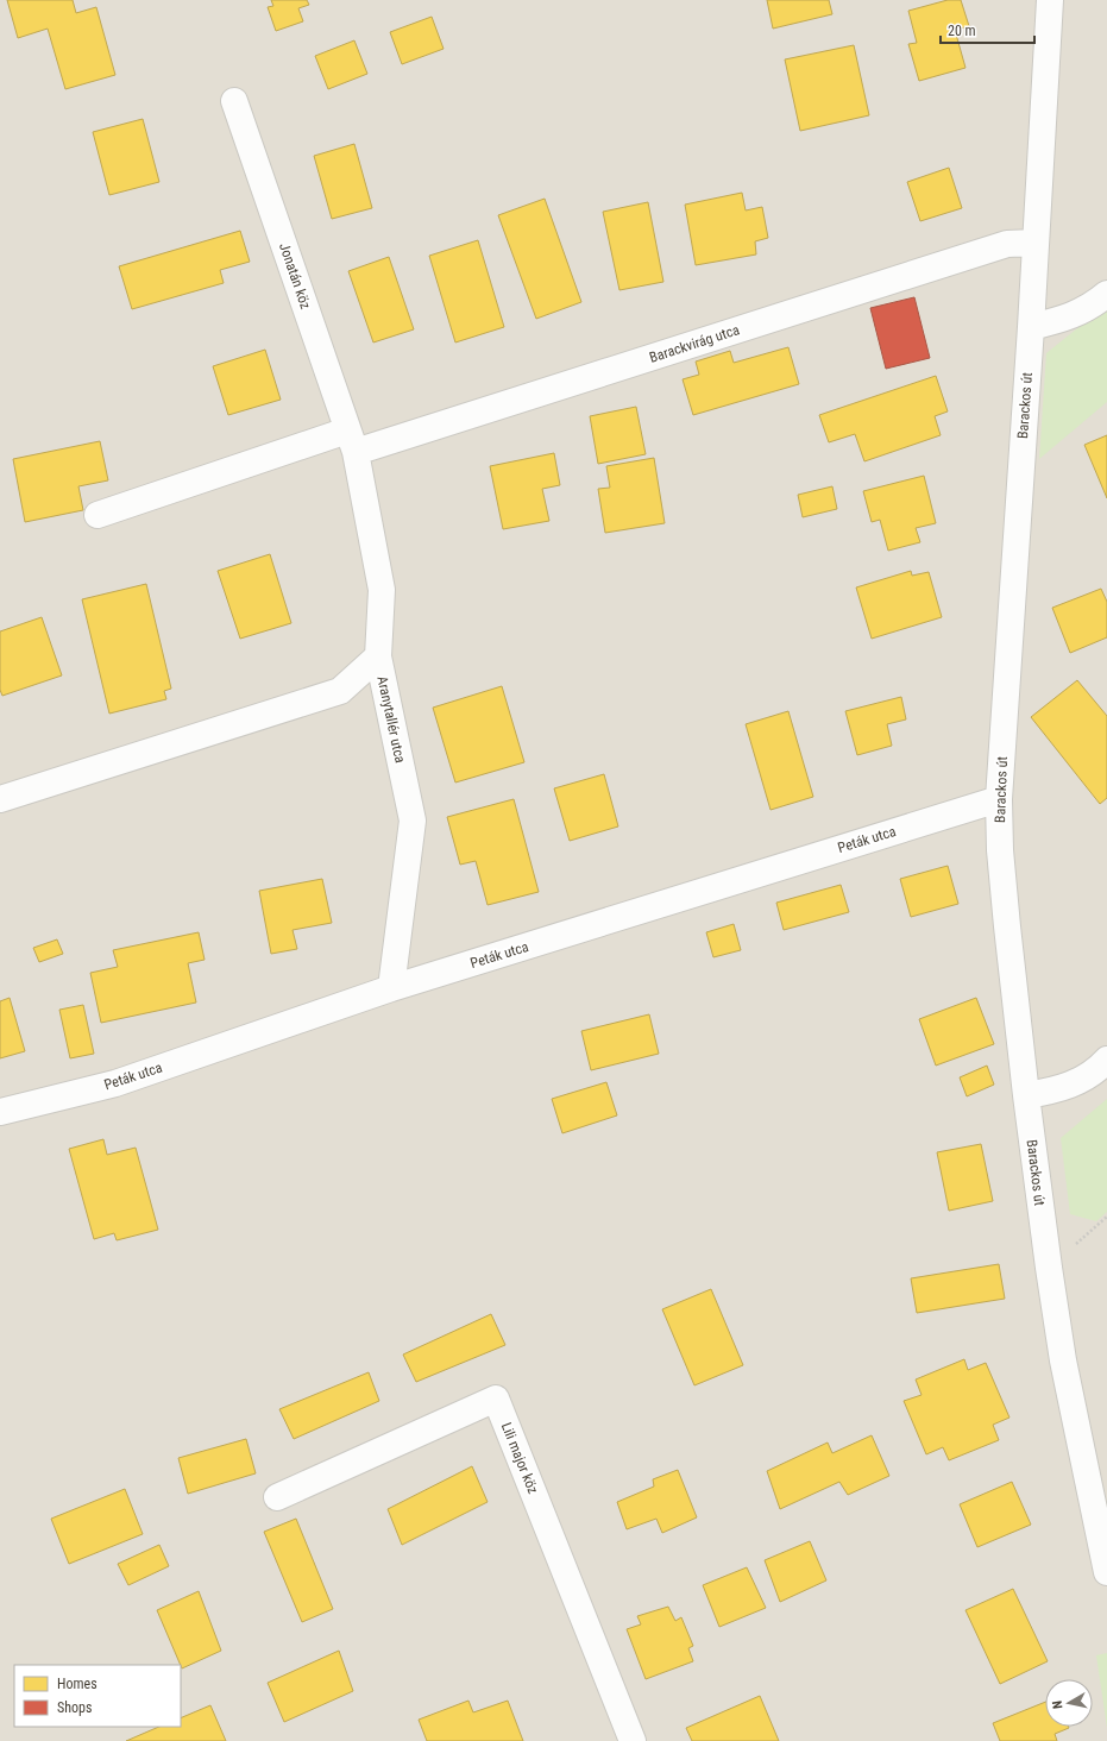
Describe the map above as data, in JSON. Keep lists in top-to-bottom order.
{
  "streets": {
    "street": [
      "Jonatán köz",
      "Barackvirág utca",
      "Barackos út",
      "Aranytallér utca",
      "Peták utca",
      "Lili major köz"
    ]
  },
  "crossings": [
    ["Jonatán köz", "Barackvirág utca"],
    ["Jonatán köz", "Aranytallér utca"],
    ["Barackvirág utca", "Barackos út"],
    ["Barackvirág utca", "Aranytallér utca"],
    ["Barackos út", "Peták utca"],
    ["Aranytallér utca", "Peták utca"]
  ],
  "legend": ["Homes", "Shops"],
  "scale_bar": "20 m",
  "north": "left"
}
